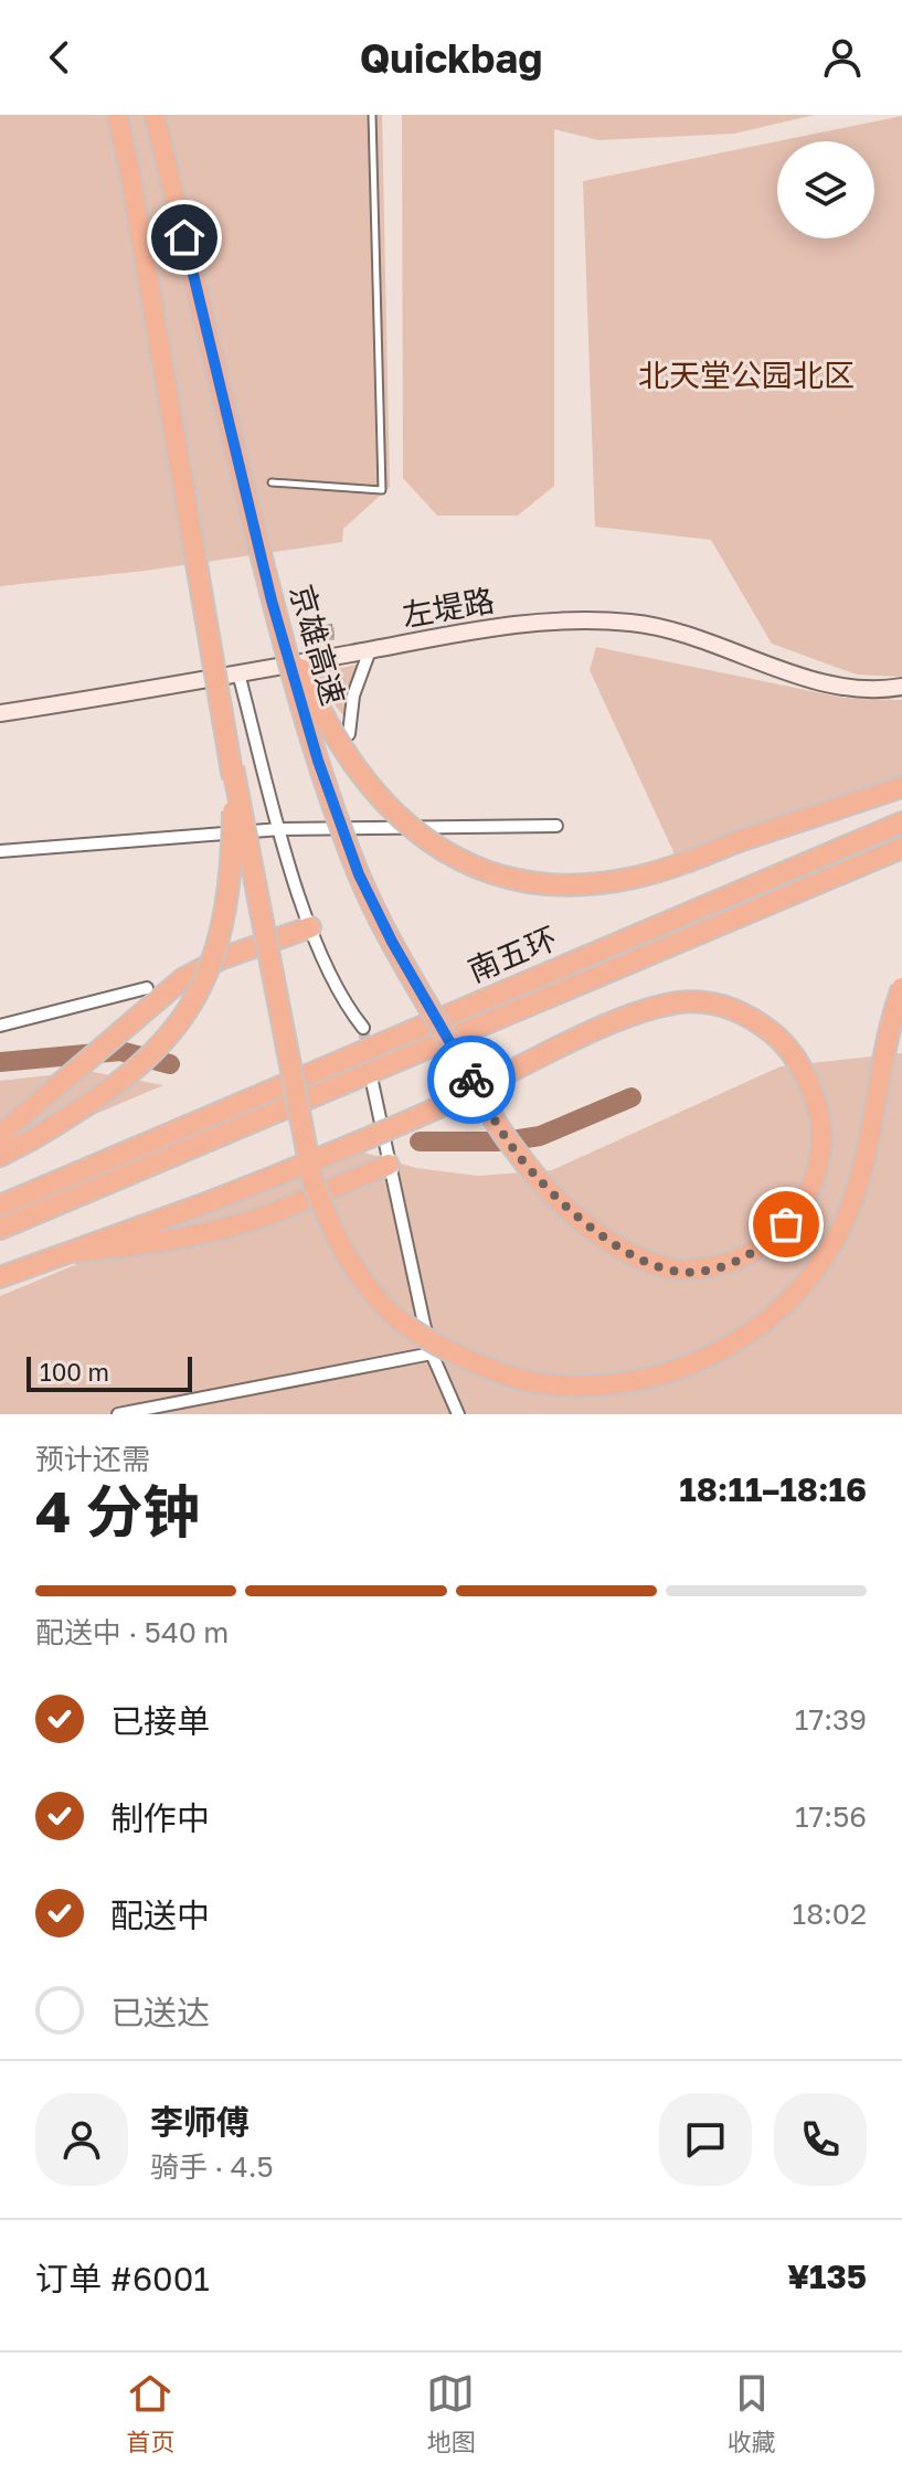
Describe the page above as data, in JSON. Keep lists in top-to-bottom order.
{
  "streets": {
    "highway": ["京雄高速", "南五环"],
    "main road": ["左堤路"]
  },
  "parks": ["北天堂公园北区"],
  "scale_bar": "100 m",
  "page": {
    "header": "Quickbag",
    "scale": "100 m",
    "heading": ["4 分钟", "预计还需", "18:11–18:16"],
    "panel": [
      "李师傅",
      "骑手 · 4.5",
      "订单 #6001",
      "¥135"
    ],
    "bar": "配送中 · 540 m",
    "list": [
      ["已接单", "17:39"],
      ["制作中", "17:56"],
      ["配送中", "18:02"],
      "已送达"
    ],
    "tabs": ["首页", "地图", "收藏"]
  }
}
